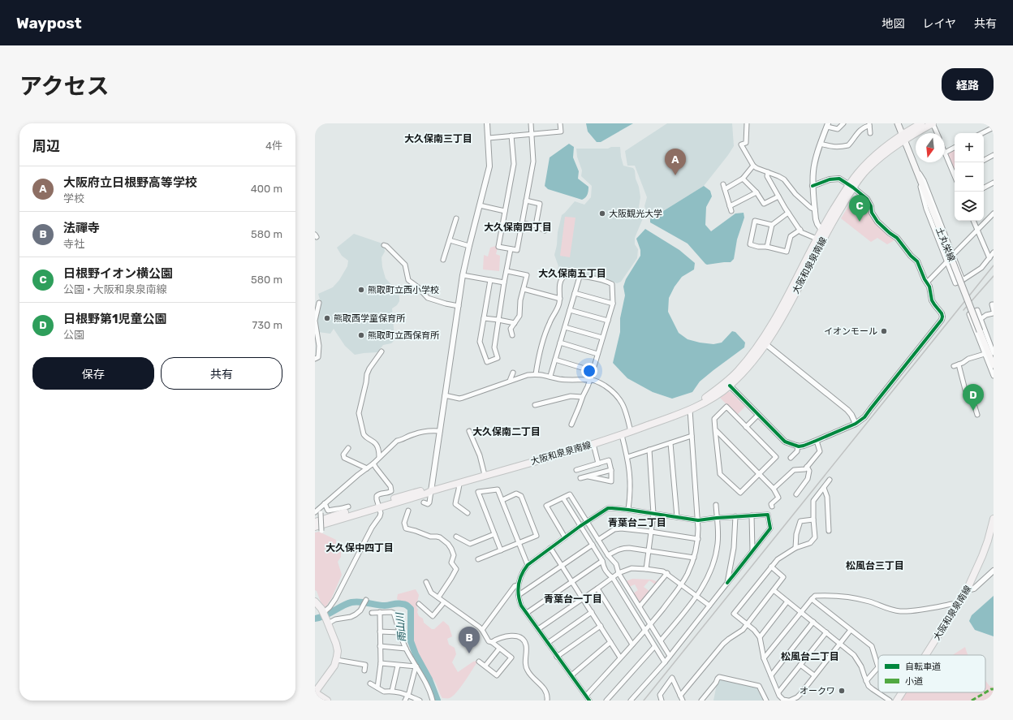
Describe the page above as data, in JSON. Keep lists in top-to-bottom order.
{
  "streets": {
    "main road": ["土丸栄線", "大阪和泉泉南線"]
  },
  "crossings": [
    ["土丸栄線", "大阪和泉泉南線"]
  ],
  "districts": [
    "大久保南三丁目",
    "大久保南四丁目",
    "大久保南五丁目",
    "大久保南二丁目",
    "青葉台二丁目",
    "大久保中四丁目",
    "松風台三丁目",
    "青葉台一丁目",
    "松風台二丁目"
  ],
  "water": ["雨山川"],
  "places": [
    "大阪観光大学",
    "熊取町立西小学校",
    "熊取西学童保育所",
    "イオンモール",
    "熊取町立西保育所",
    "オークワ"
  ],
  "legend": ["自転車道", "小道"],
  "north": "bottom",
  "page": {
    "header": "Waypost",
    "nav": ["地図", "レイヤ", "共有"],
    "title": "アクセス",
    "buttons": [
      "経路",
      ["保存", "共有"]
    ],
    "heading": ["周辺", "4件"],
    "map_buttons": ["+", "−"],
    "pins": [
      "A",
      "C",
      "D",
      "B"
    ],
    "list": [
      {
        "mark": "A",
        "name": "大阪府立日根野高等学校",
        "note": "学校",
        "value": "400 m"
      },
      {
        "mark": "B",
        "name": "法禪寺",
        "note": "寺社",
        "value": "580 m"
      },
      {
        "mark": "C",
        "name": "日根野イオン横公園",
        "note": "公園 · 大阪和泉泉南線",
        "value": "580 m"
      },
      {
        "mark": "D",
        "name": "日根野第1児童公園",
        "note": "公園",
        "value": "730 m"
      }
    ]
  }
}
